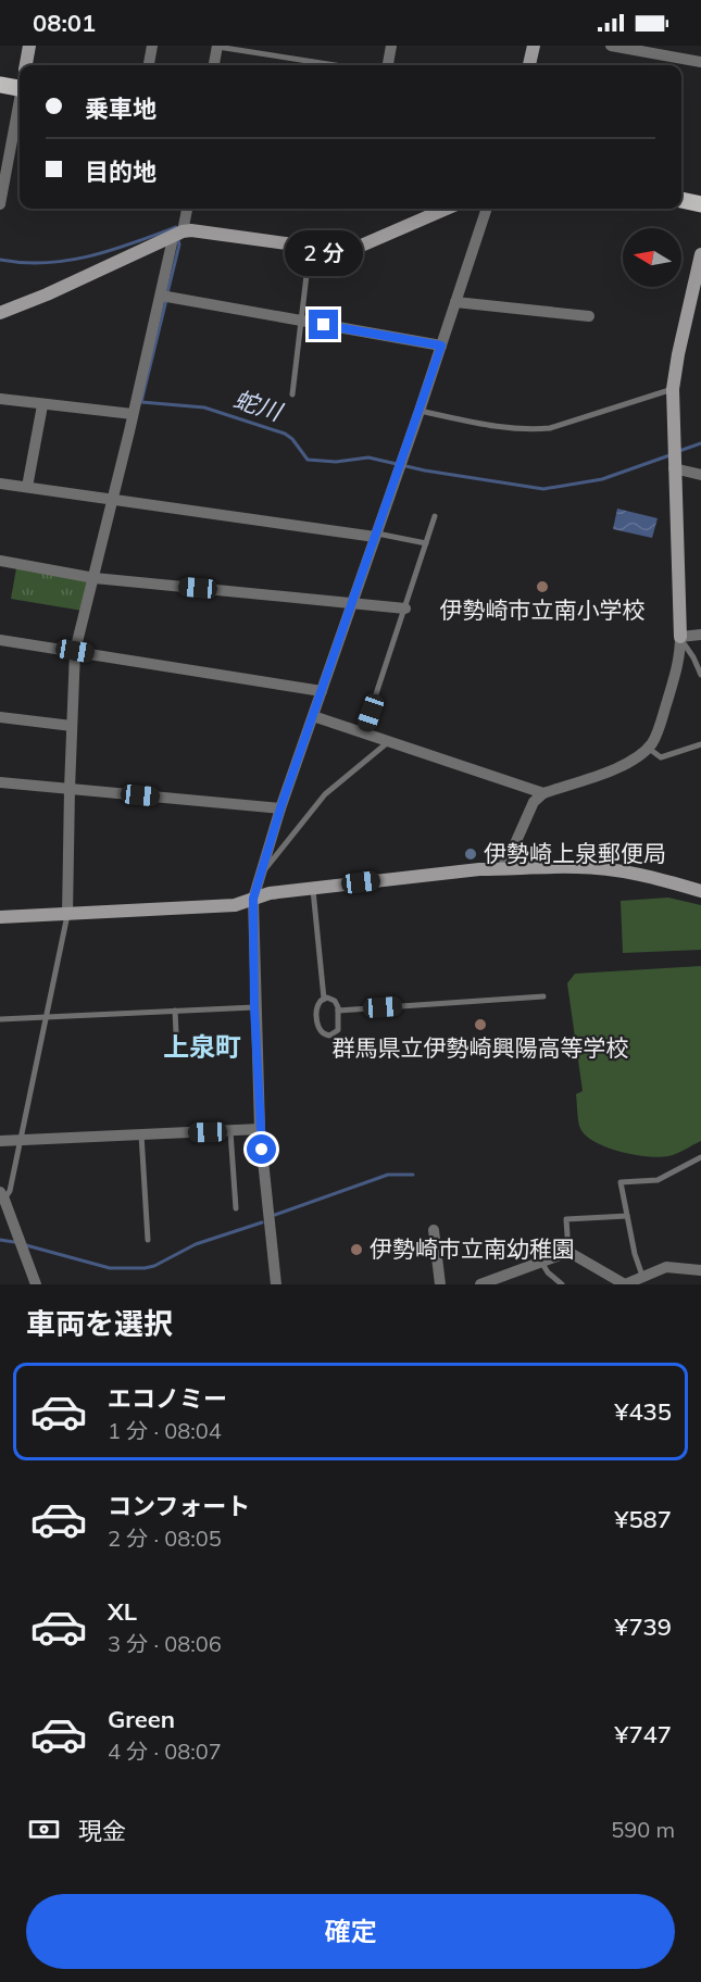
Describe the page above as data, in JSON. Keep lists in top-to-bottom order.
{
  "districts": ["上泉町"],
  "water": ["蛇川"],
  "places": [
    "伊勢崎市立南小学校",
    "伊勢崎上泉郵便局",
    "群馬県立伊勢崎興陽高等学校",
    "伊勢崎市立南幼稚園"
  ],
  "north": "left",
  "page": {
    "status": "08:01",
    "banner": ["乗車地", "目的地"],
    "bubble": "2 分",
    "heading": "車両を選択",
    "list": [
      {
        "name": "エコノミー",
        "note": "1 分 · 08:04",
        "value": "¥435"
      },
      {
        "name": "コンフォート",
        "note": "2 分 · 08:05",
        "value": "¥587"
      },
      {
        "name": "XL",
        "note": "3 分 · 08:06",
        "value": "¥739"
      },
      {
        "name": "Green",
        "note": "4 分 · 08:07",
        "value": "¥747"
      }
    ],
    "pay": ["現金", "590 m"],
    "buttons": "確定"
  }
}
